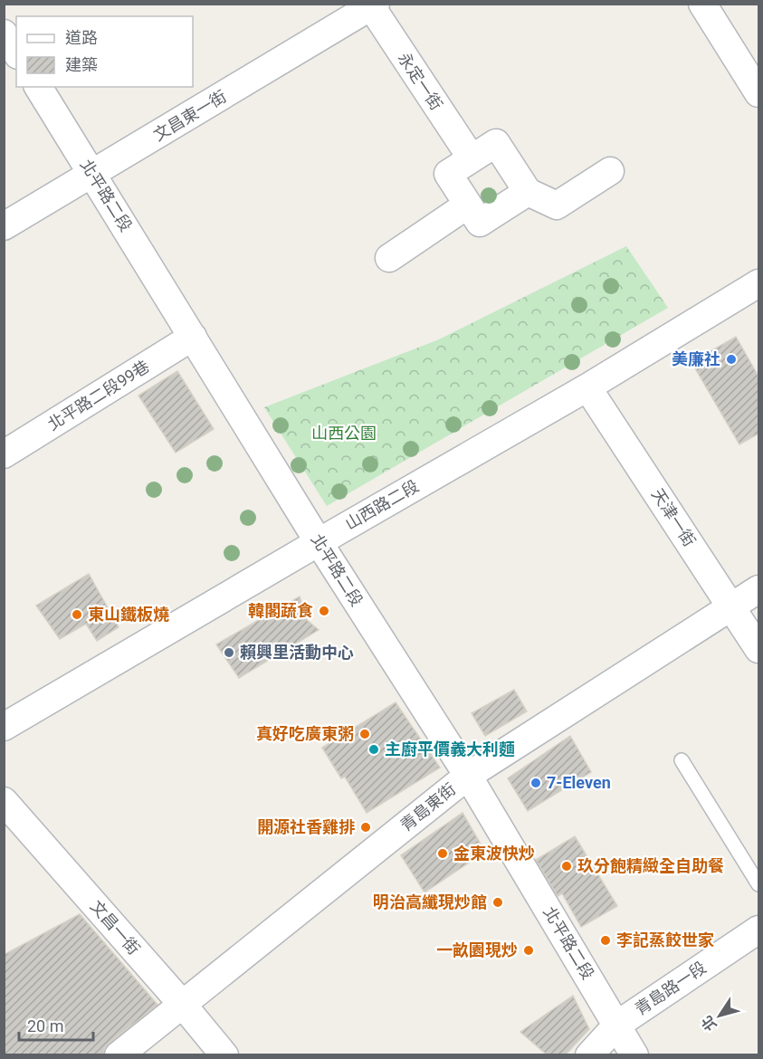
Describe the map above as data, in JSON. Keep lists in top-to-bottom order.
{
  "streets": {
    "street": [
      "永定一街",
      "文昌東一街",
      "北平路二段",
      "北平路二段99巷",
      "山西路二段",
      "天津一街",
      "青島東街",
      "文昌一街",
      "青島路一段"
    ]
  },
  "crossings": [
    ["永定一街", "文昌東一街"],
    ["文昌東一街", "北平路二段"],
    ["北平路二段", "北平路二段99巷"],
    ["北平路二段", "山西路二段"],
    ["北平路二段", "青島東街"],
    ["北平路二段", "青島路一段"],
    ["山西路二段", "天津一街"],
    ["天津一街", "青島東街"],
    ["青島東街", "文昌一街"]
  ],
  "parks": ["山西公園"],
  "places": [
    "美廉社",
    "韓閣蔬食",
    "東山鐵板燒",
    "賴興里活動中心",
    "真好吃廣東粥",
    "主廚平價義大利麵",
    "7-Eleven",
    "開源社香雞排",
    "金東波快炒",
    "玖分飽精緻全自助餐",
    "明治高纖現炒館",
    "李記蒸餃世家",
    "一畝園現炒"
  ],
  "legend": ["道路", "建築"],
  "scale_bar": "20 m",
  "north": "bottom left"
}
